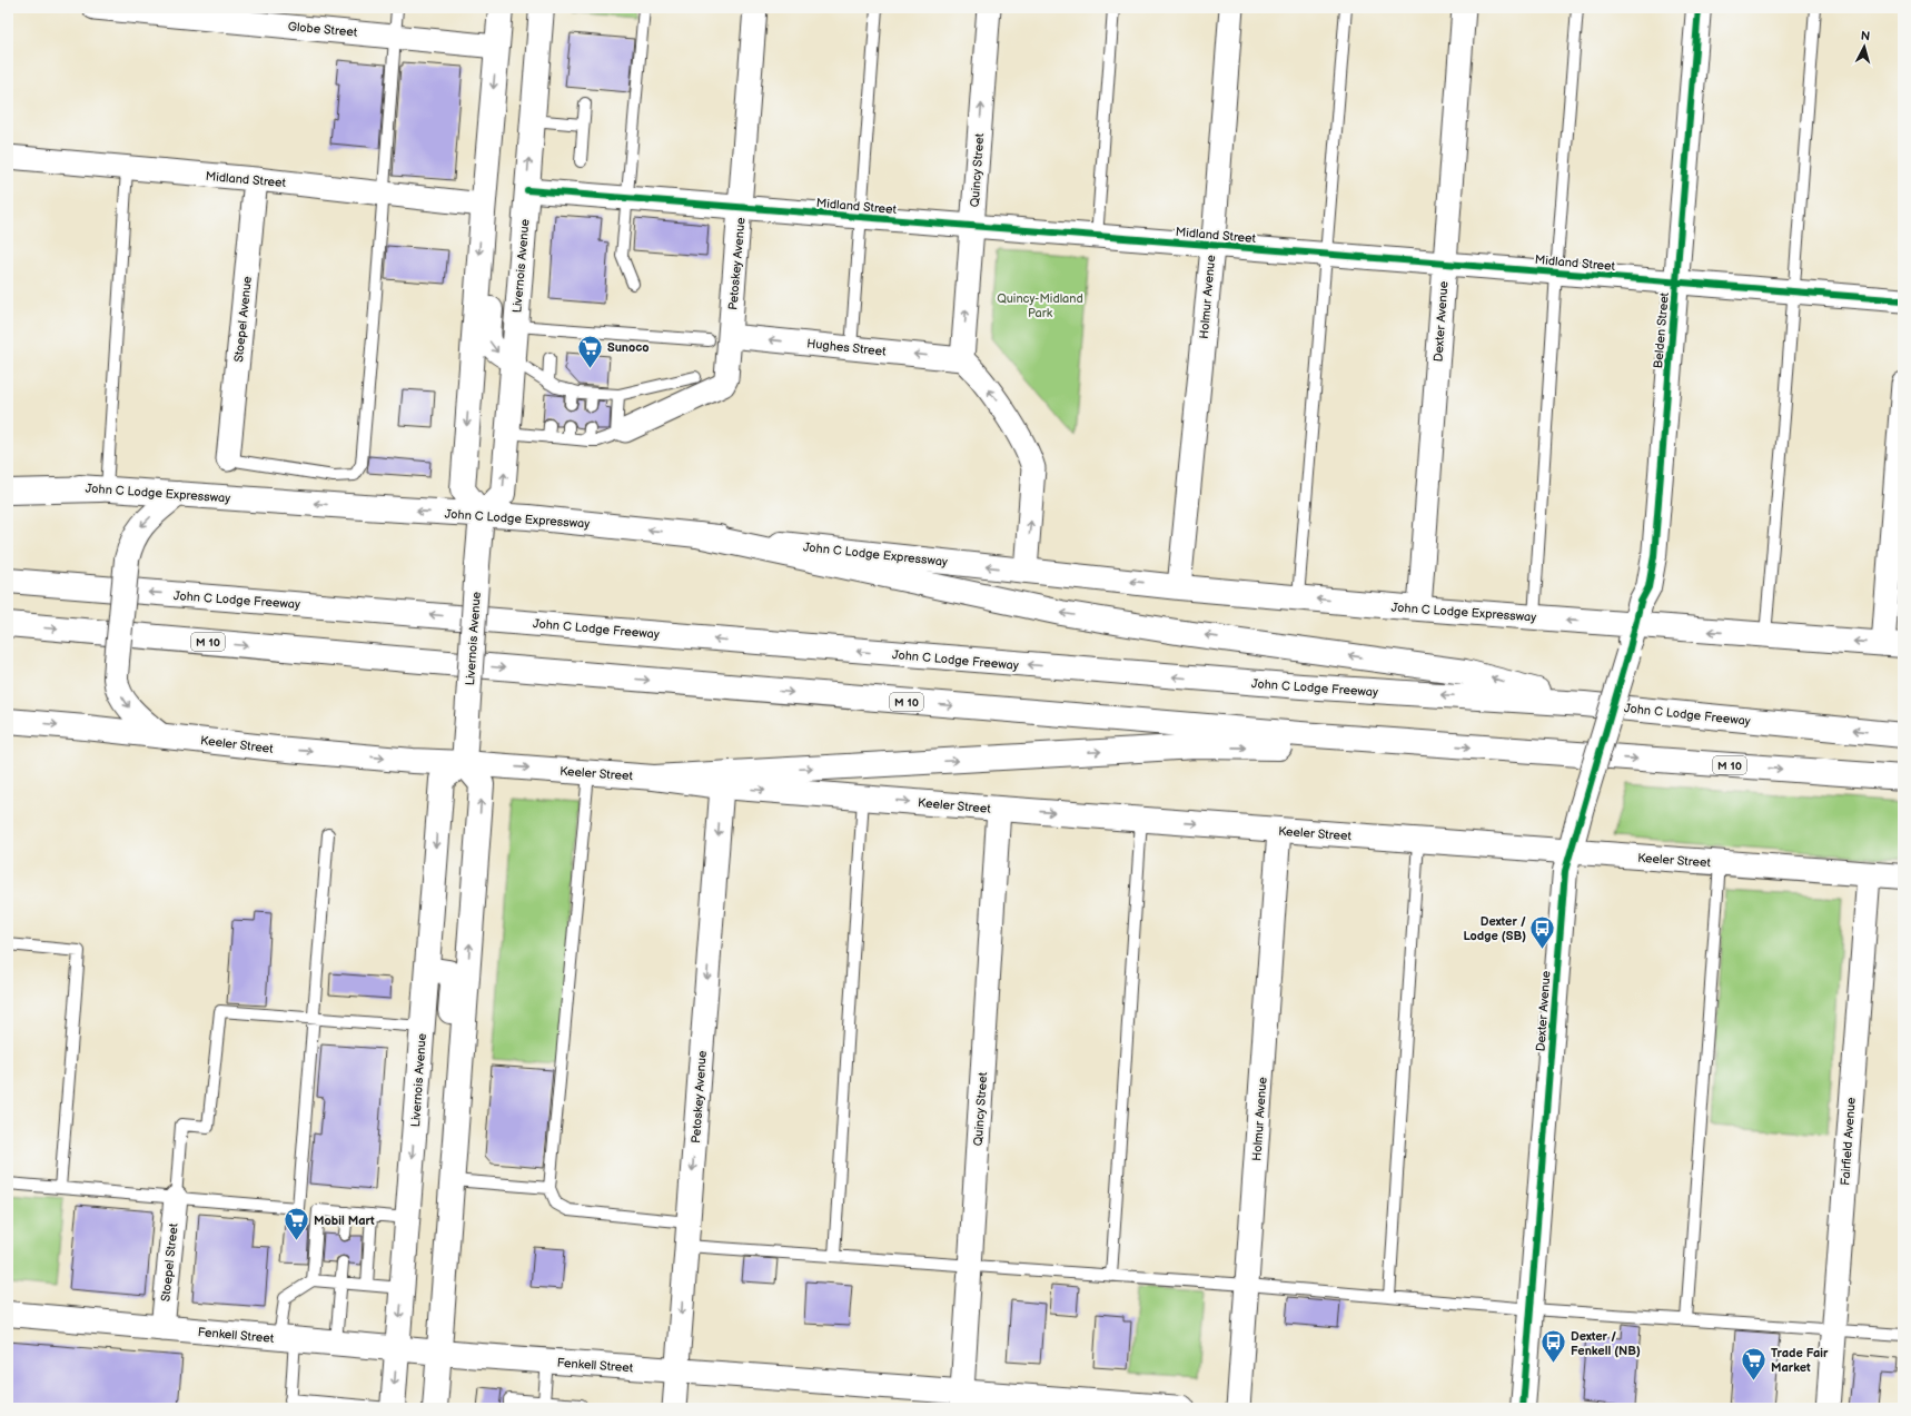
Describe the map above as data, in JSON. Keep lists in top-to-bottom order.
{
  "streets": {
    "main road": [
      "Livernois Avenue",
      "Dexter Avenue",
      "Belden Street",
      "John C Lodge Expressway",
      "John C Lodge Freeway",
      "M 10",
      "Keeler Street",
      "Fenkell Street"
    ],
    "street": [
      "Globe Street",
      "Quincy Street",
      "Midland Street",
      "Petoskey Avenue",
      "Holmur Avenue",
      "Stoepel Avenue",
      "Hughes Street",
      "Fairfield Avenue",
      "Stoepel Street"
    ]
  },
  "crossings": [
    ["Quincy Street", "Midland Street"],
    ["Quincy Street", "Hughes Street"],
    ["Quincy Street", "Keeler Street"],
    ["Quincy Street", "Fenkell Street"],
    ["Midland Street", "Petoskey Avenue"],
    ["Midland Street", "Livernois Avenue"],
    ["Midland Street", "Holmur Avenue"],
    ["Midland Street", "Stoepel Avenue"],
    ["Midland Street", "Dexter Avenue"],
    ["Midland Street", "Belden Street"],
    ["Petoskey Avenue", "Hughes Street"],
    ["Petoskey Avenue", "Keeler Street"],
    ["Petoskey Avenue", "Fenkell Street"],
    ["Livernois Avenue", "John C Lodge Expressway"],
    ["Livernois Avenue", "Keeler Street"],
    ["Livernois Avenue", "Fenkell Street"],
    ["Holmur Avenue", "John C Lodge Expressway"],
    ["Holmur Avenue", "Keeler Street"],
    ["Dexter Avenue", "Belden Street"],
    ["Dexter Avenue", "John C Lodge Expressway"],
    ["Dexter Avenue", "Keeler Street"],
    ["Belden Street", "John C Lodge Expressway"],
    ["Keeler Street", "Fairfield Avenue"],
    ["Stoepel Street", "Fenkell Street"]
  ],
  "one_way": ["Quincy Street", "Petoskey Avenue", "Hughes Street"],
  "parks": ["Quincy-Midland Park"],
  "places": {
    "supermarket": ["Sunoco", "Mobil Mart", "Trade Fair Market"],
    "bus stop": ["Dexter / Lodge (SB)", "Dexter / Fenkell (NB)"]
  },
  "north": "top"
}
